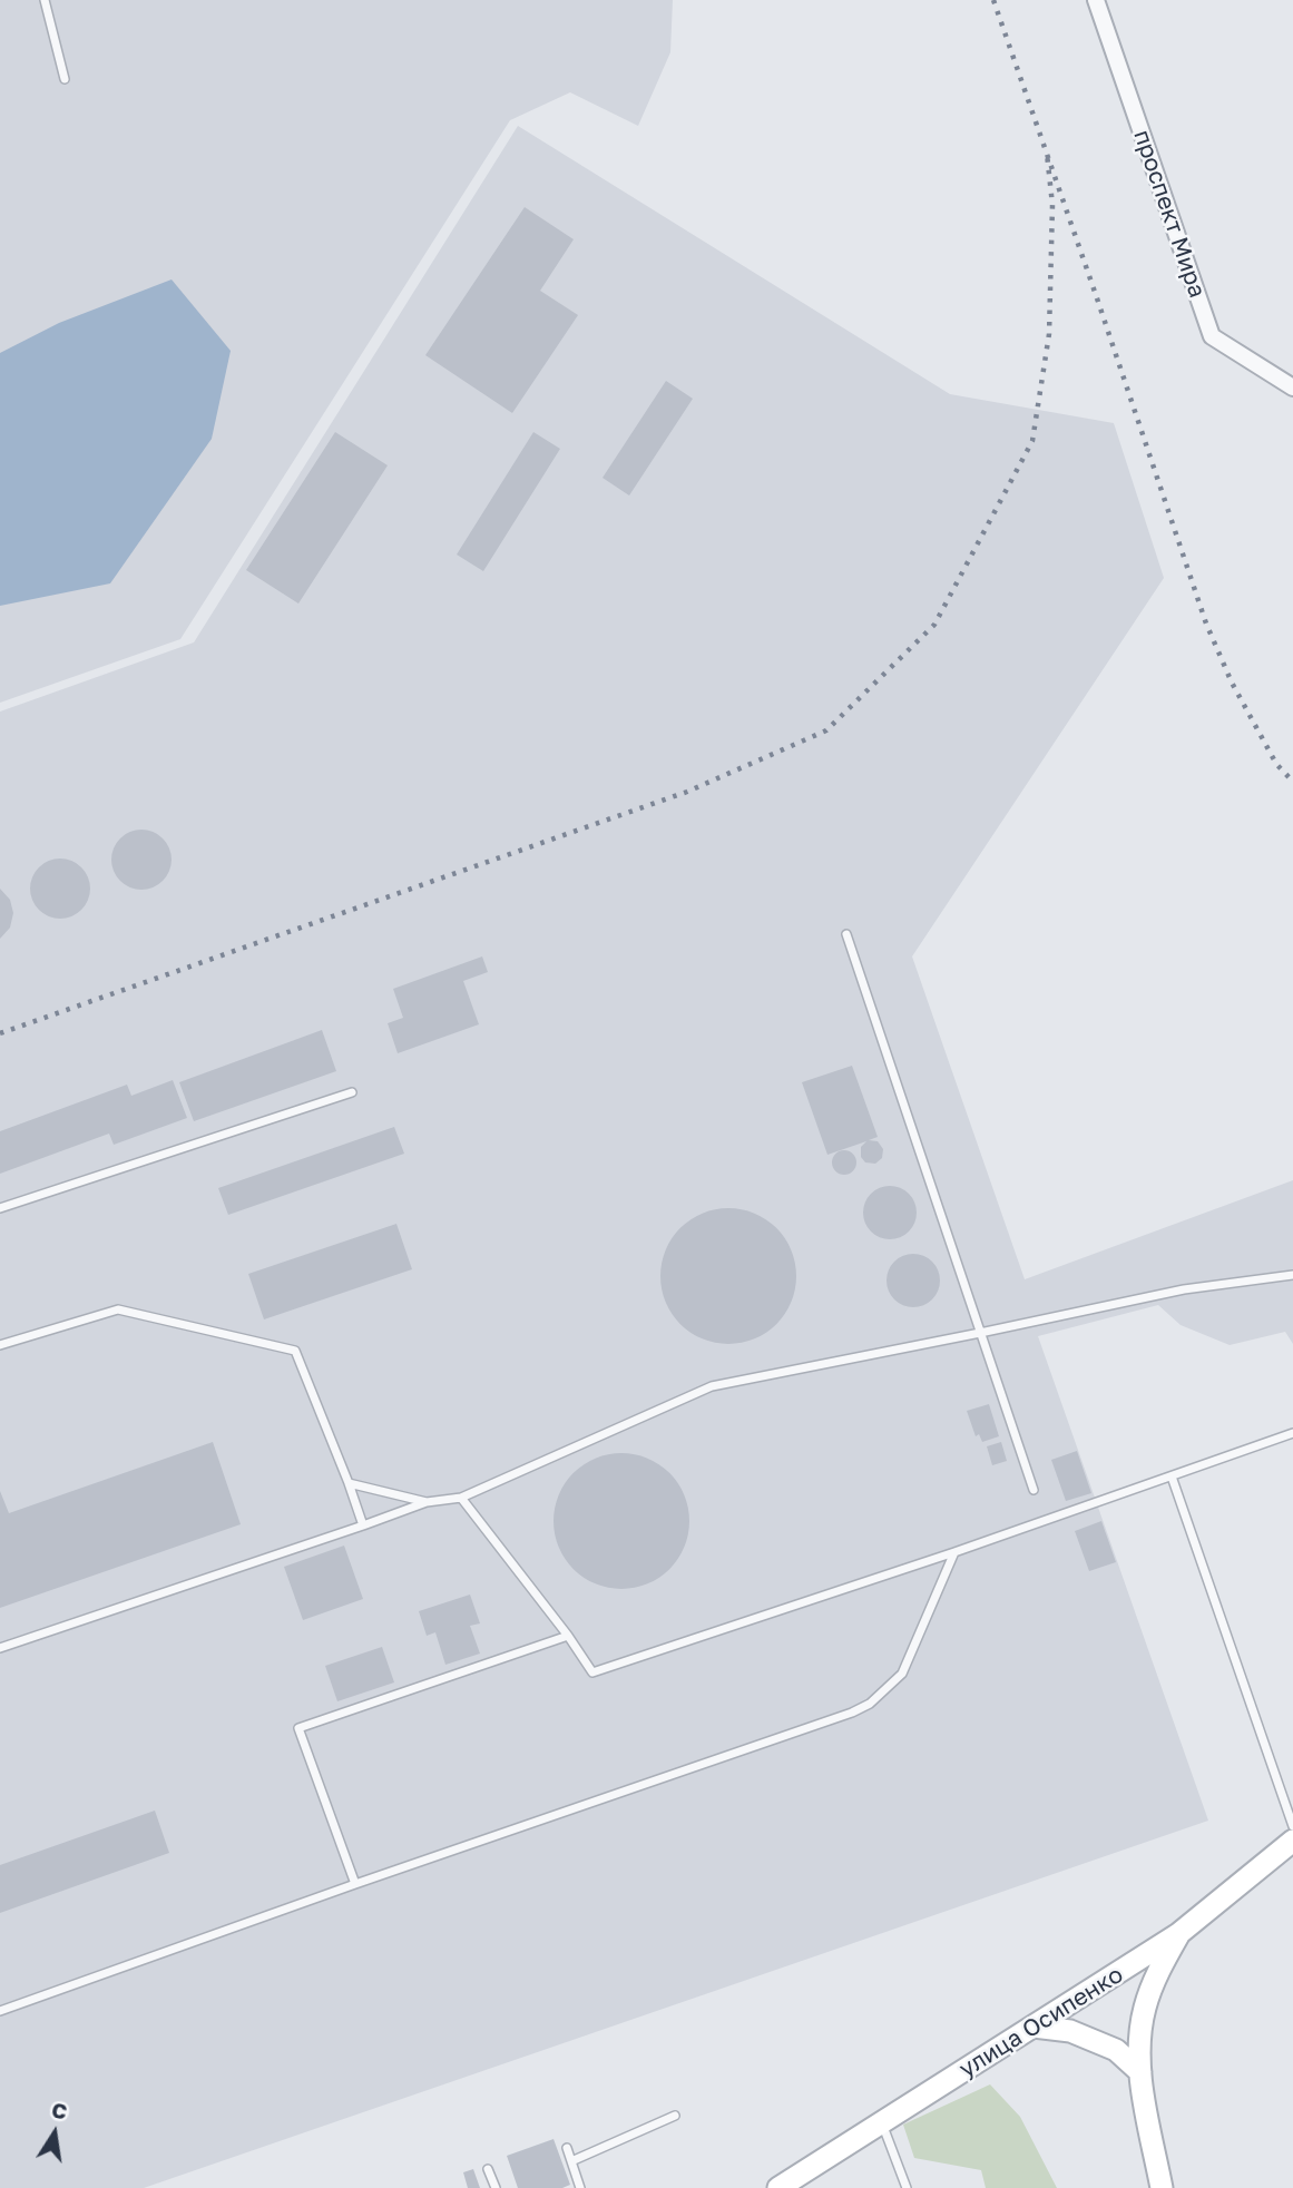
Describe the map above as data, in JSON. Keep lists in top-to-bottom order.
{
  "streets": {
    "street": ["проспект Мира", "улица Осипенко"]
  },
  "north": "top"
}
